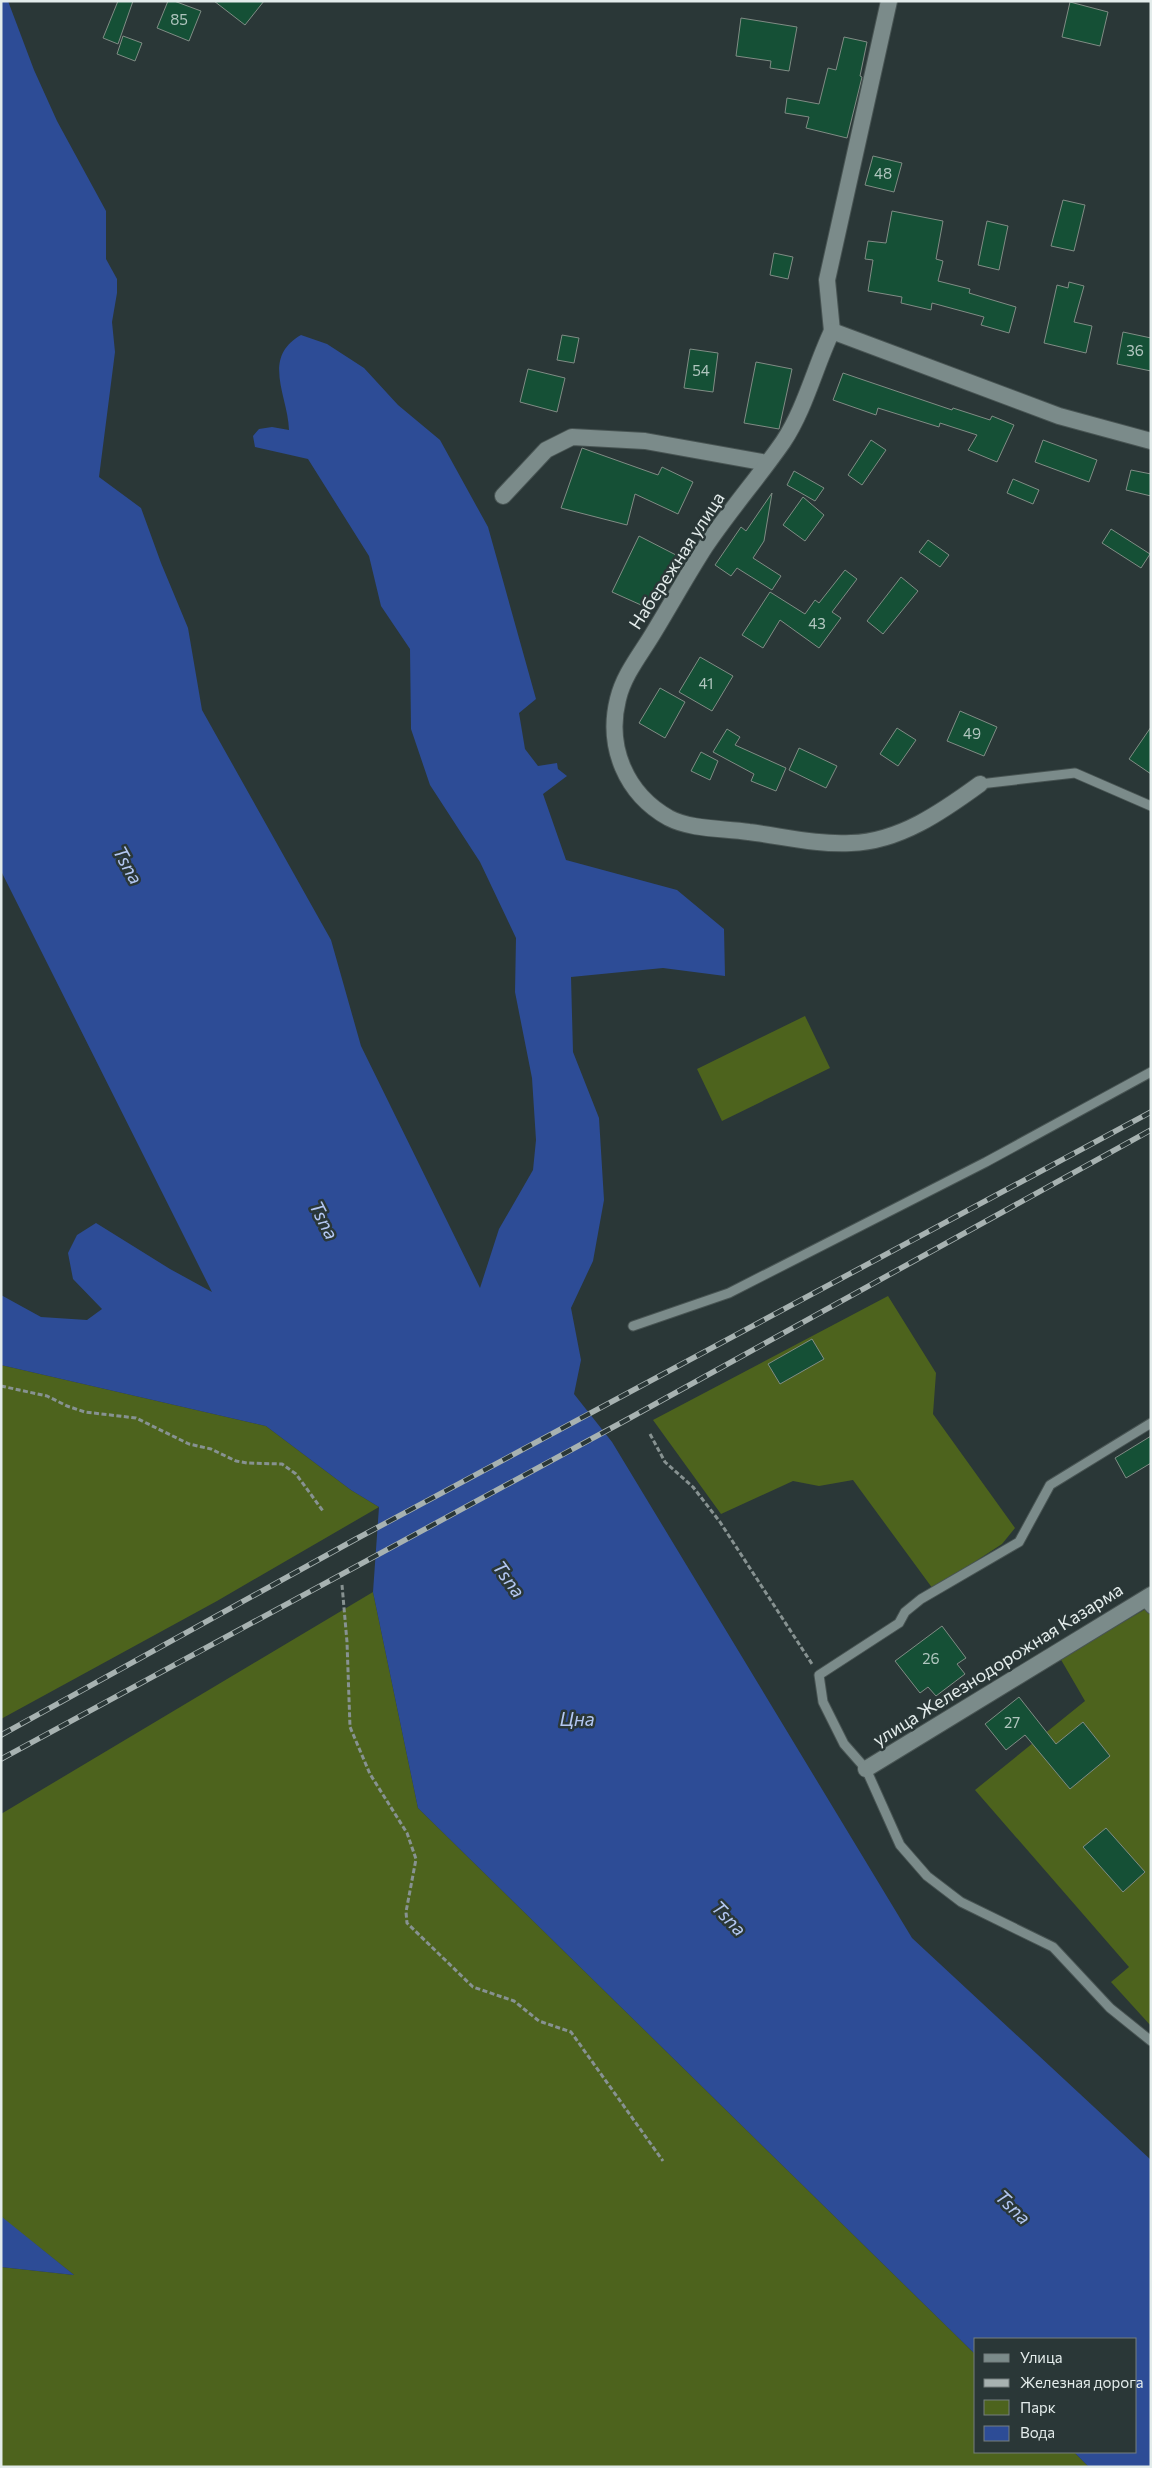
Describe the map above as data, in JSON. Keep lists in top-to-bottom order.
{
  "streets": {
    "street": ["Набережная улица", "улица Железнодорожная Казарма"]
  },
  "water": ["Tsna", "Цна"],
  "house_numbers": [
    "85",
    "48",
    "36",
    "54",
    "43",
    "41",
    "49",
    "26",
    "27"
  ],
  "legend": [
    "Улица",
    "Железная дорога",
    "Парк",
    "Вода"
  ]
}
